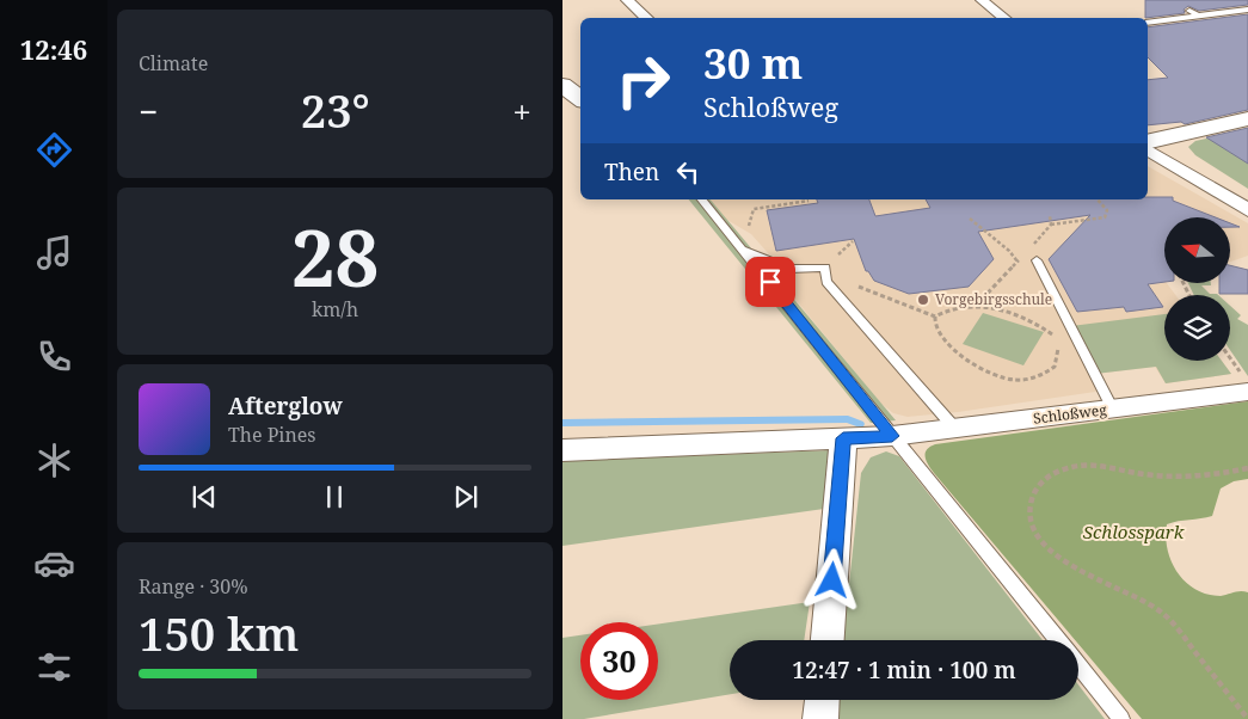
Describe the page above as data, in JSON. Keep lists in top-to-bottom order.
{
  "streets": {
    "street": ["Schloßweg"]
  },
  "parks": ["Schlosspark"],
  "places": ["Vorgebirgsschule"],
  "north": "left",
  "page": {
    "tabs": "12:46",
    "tile": [
      "Climate",
      ["28", "km/h"],
      ["Range · 30%", "150 km"]
    ],
    "turn": ["30 m", "Schloßweg"],
    "heat": ["−", "23°", "+"],
    "then": "Then",
    "song": ["Afterglow", "The Pines"],
    "limit": "30",
    "trip": "12:47 · 1 min · 100 m"
  }
}
